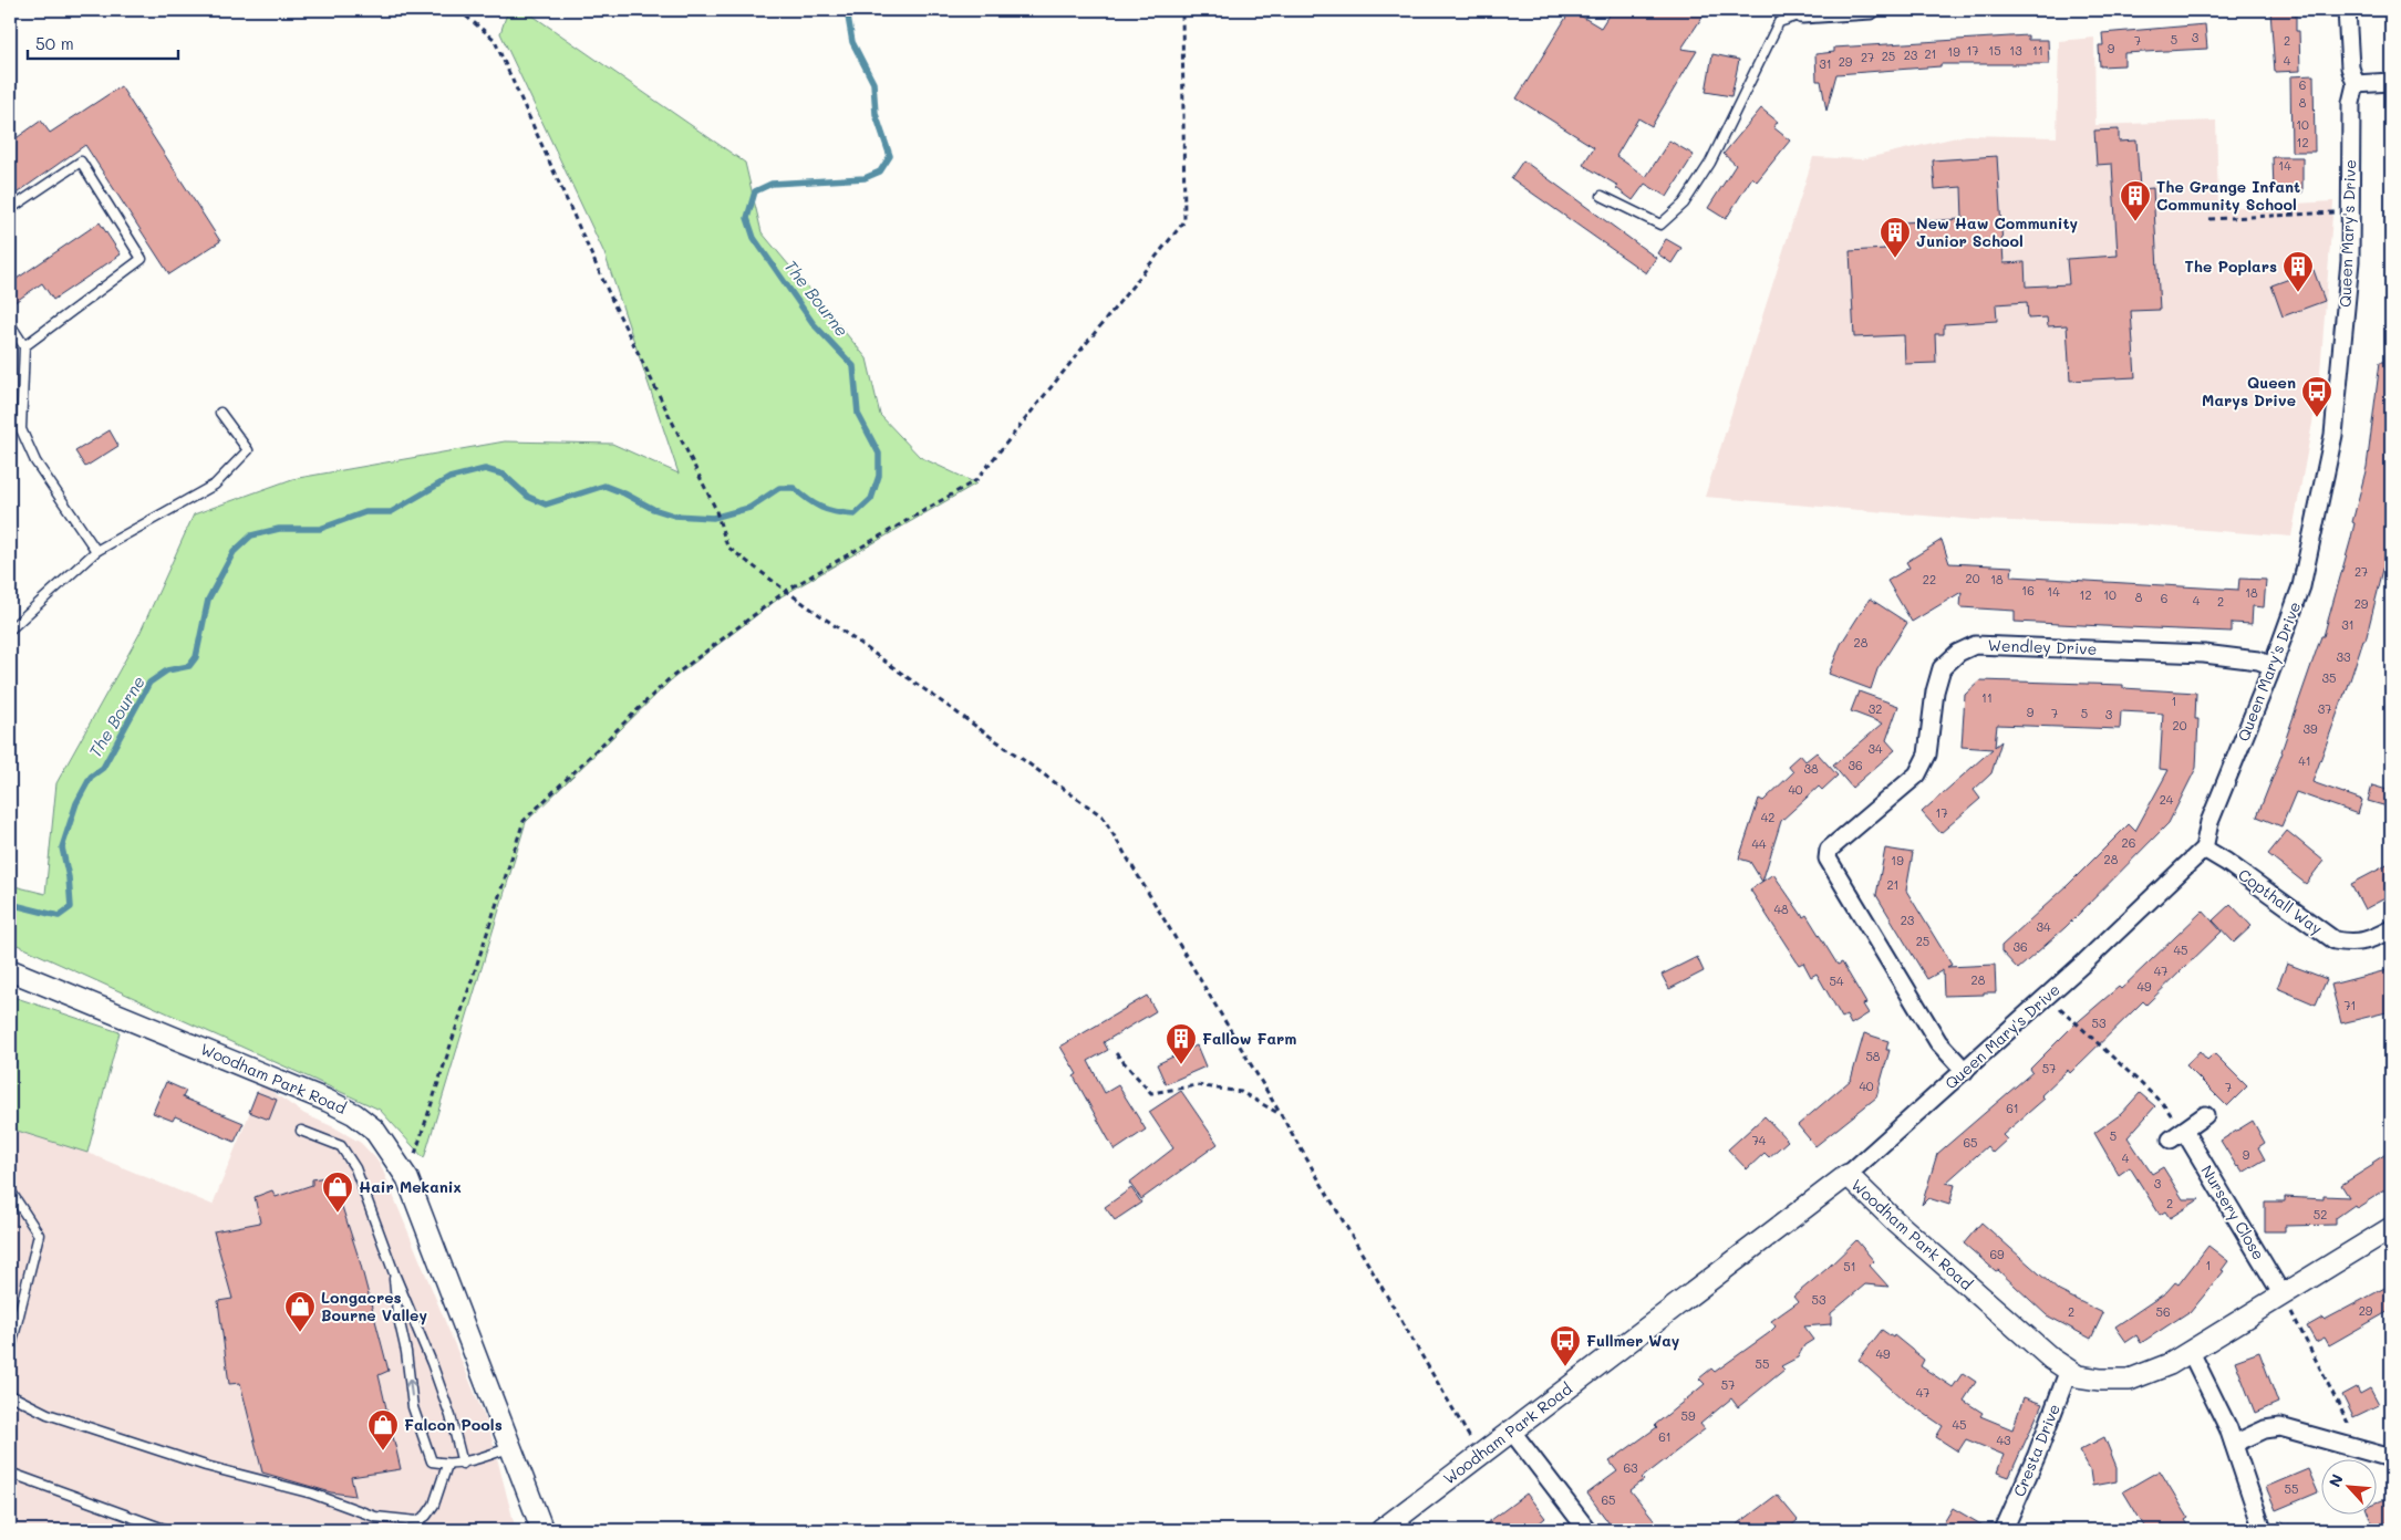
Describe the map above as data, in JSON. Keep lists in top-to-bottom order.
{
  "streets": {
    "street": [
      "Queen Mary's Drive",
      "Wendley Drive",
      "Copthall Way",
      "Woodham Park Road",
      "Nursery Close",
      "Cresta Drive"
    ]
  },
  "crossings": [
    ["Queen Mary's Drive", "Wendley Drive"],
    ["Queen Mary's Drive", "Copthall Way"],
    ["Queen Mary's Drive", "Woodham Park Road"],
    ["Woodham Park Road", "Nursery Close"],
    ["Woodham Park Road", "Cresta Drive"]
  ],
  "water": ["The Bourne"],
  "places": {
    "building": [
      "The Grange Infant Community School",
      "New Haw Community Junior School",
      "The Poplars",
      "Fallow Farm"
    ],
    "bus stop": ["Queen Marys Drive", "Fullmer Way"],
    "shop": ["Hair Mekanix", "Longacres Bourne Valley", "Falcon Pools"]
  },
  "house_numbers": [
    "3",
    "5",
    "7",
    "2",
    "9",
    "17",
    "15",
    "13",
    "11",
    "19",
    "21",
    "23",
    "25",
    "27",
    "4",
    "29",
    "31",
    "6",
    "8",
    "10",
    "12",
    "14",
    "27",
    "20",
    "22",
    "18",
    "16",
    "14",
    "18",
    "12",
    "10",
    "8",
    "6",
    "4",
    "2",
    "29",
    "31",
    "28",
    "33",
    "35",
    "11",
    "1",
    "32",
    "37",
    "9",
    "7",
    "5",
    "3",
    "20",
    "39",
    "34",
    "41",
    "36",
    "38",
    "40",
    "24",
    "17",
    "42",
    "26",
    "44",
    "28",
    "19",
    "21",
    "48",
    "23",
    "34",
    "25",
    "36",
    "45",
    "47",
    "28",
    "54",
    "49",
    "71",
    "53",
    "58",
    "57",
    "40",
    "7",
    "61",
    "5",
    "74",
    "65",
    "9",
    "4",
    "3",
    "2",
    "52",
    "69",
    "1",
    "51",
    "53",
    "29",
    "2",
    "56",
    "49",
    "55",
    "57",
    "47",
    "59",
    "45",
    "61",
    "43",
    "63",
    "55",
    "65"
  ],
  "scale_bar": "50 m",
  "north": "top left"
}
